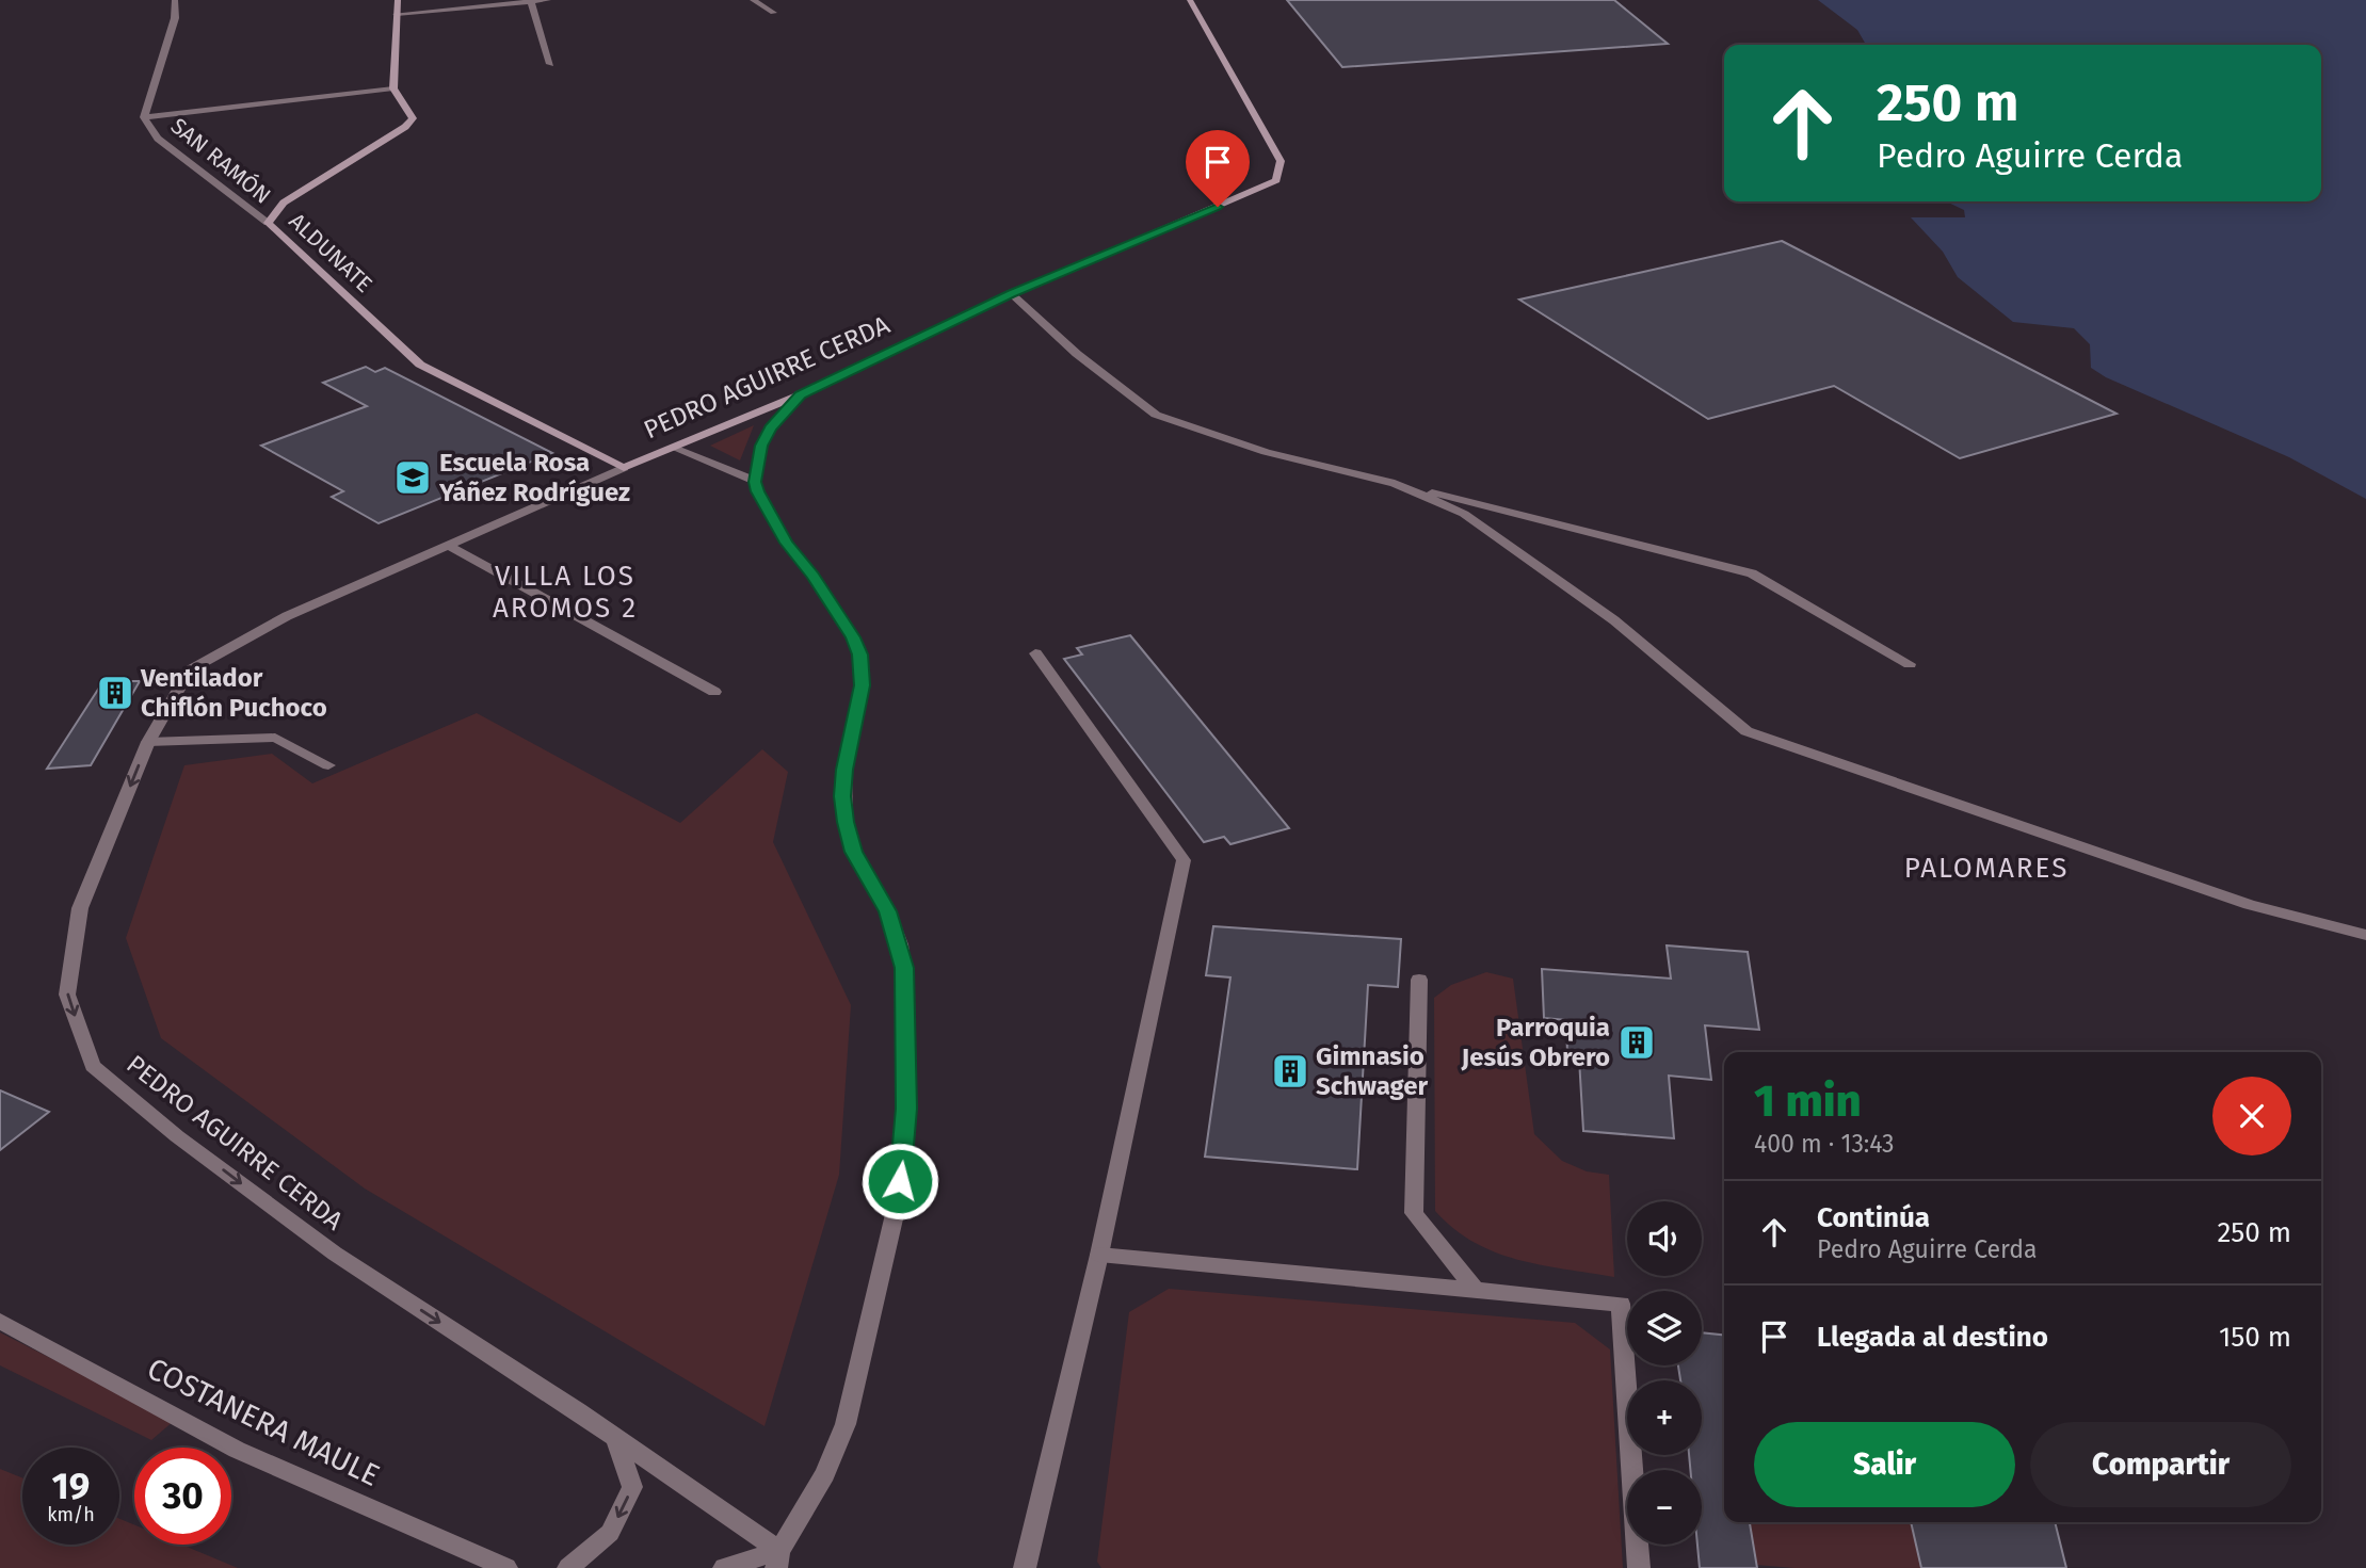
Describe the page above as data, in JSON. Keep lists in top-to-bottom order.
{
  "streets": {
    "street": [
      "SAN RAMÓN",
      "ALDUNATE",
      "PEDRO AGUIRRE CERDA",
      "COSTANERA MAULE"
    ]
  },
  "crossings": [
    ["SAN RAMÓN", "ALDUNATE"],
    ["ALDUNATE", "PEDRO AGUIRRE CERDA"]
  ],
  "districts": ["VILLA LOS AROMOS 2", "PALOMARES"],
  "places": {
    "school or university": ["Escuela Rosa Yáñez Rodríguez"],
    "building": ["Ventilador Chiflón Puchoco", "Parroquia Jesús Obrero", "Gimnasio Schwager"]
  },
  "page": {
    "turn": ["250 m", "Pedro Aguirre Cerda"],
    "heading": ["1 min", "400 m · 13:43"],
    "list": [
      {
        "name": "Continúa",
        "note": "Pedro Aguirre Cerda",
        "value": "250 m"
      },
      {
        "name": "Llegada al destino",
        "value": "150 m"
      }
    ],
    "map_buttons": ["+", "−"],
    "buttons": ["Salir", "Compartir"],
    "speed": "19 km/h",
    "limit": "30"
  }
}
